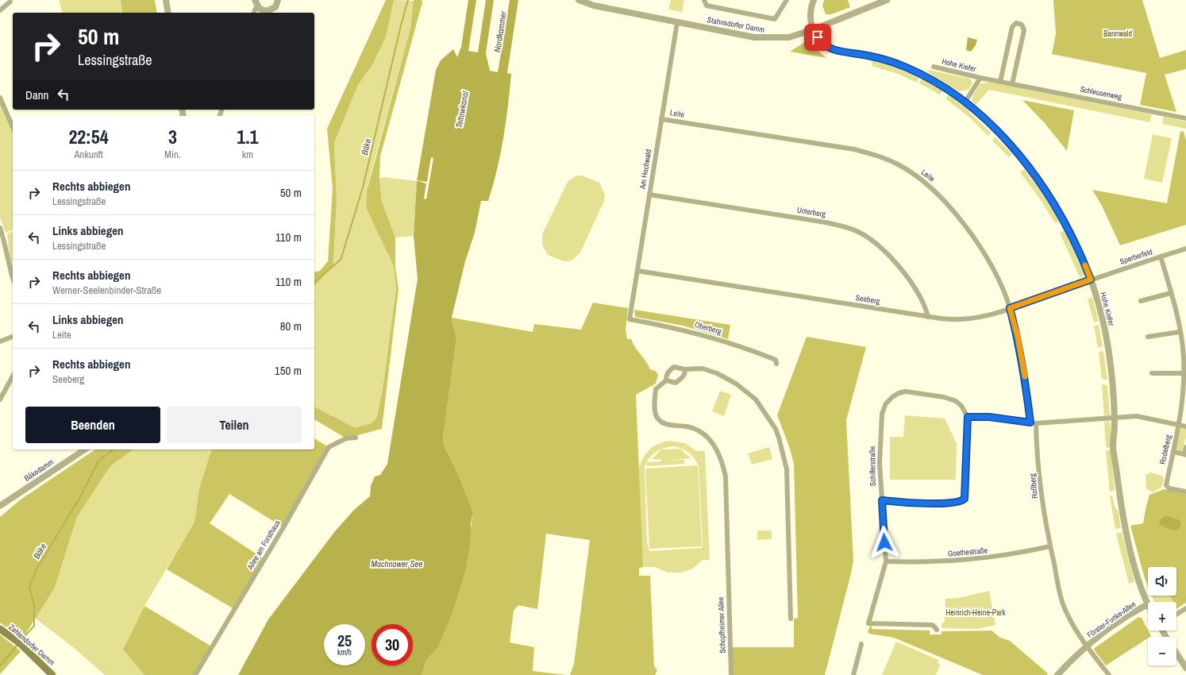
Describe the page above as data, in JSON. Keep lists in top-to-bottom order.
{
  "streets": {
    "main road": ["Zehlendorfer Damm"],
    "street": [
      "Stahnsdorfer Damm",
      "Hohe Kiefer",
      "Schleusenweg",
      "Leite",
      "Am Hochwald",
      "Unterberg",
      "Sperberfeld",
      "Seeberg",
      "Oberberg",
      "Rodelberg",
      "Schillerstraße",
      "Bäkedamm",
      "Roßberg",
      "Allee am Forsthaus",
      "Goethestraße",
      "Förster-Funke-Allee",
      "Schopfheimer Allee"
    ]
  },
  "crossings": [
    ["Stahnsdorfer Damm", "Hohe Kiefer"],
    ["Stahnsdorfer Damm", "Am Hochwald"],
    ["Hohe Kiefer", "Schleusenweg"],
    ["Hohe Kiefer", "Sperberfeld"],
    ["Hohe Kiefer", "Seeberg"],
    ["Hohe Kiefer", "Förster-Funke-Allee"],
    ["Leite", "Am Hochwald"],
    ["Leite", "Seeberg"],
    ["Am Hochwald", "Unterberg"],
    ["Am Hochwald", "Seeberg"],
    ["Am Hochwald", "Oberberg"],
    ["Unterberg", "Seeberg"],
    ["Sperberfeld", "Seeberg"],
    ["Sperberfeld", "Rodelberg"],
    ["Schillerstraße", "Goethestraße"],
    ["Roßberg", "Goethestraße"],
    ["Roßberg", "Förster-Funke-Allee"]
  ],
  "water": [
    "Nordkammer",
    "Teltowkanal",
    "Bäke",
    "Machnower See"
  ],
  "parks": ["Bannwald", "Heinrich-Heine-Park"],
  "page": {
    "turn": ["50 m", "Lessingstraße"],
    "then": "Dann",
    "eta": [
      "22:54",
      "Ankunft",
      "3",
      "Min.",
      "1.1",
      "km"
    ],
    "list": [
      {
        "name": "Rechts abbiegen",
        "note": "Lessingstraße",
        "value": "50 m"
      },
      {
        "name": "Links abbiegen",
        "note": "Lessingstraße",
        "value": "110 m"
      },
      {
        "name": "Rechts abbiegen",
        "note": "Werner-Seelenbinder-Straße",
        "value": "110 m"
      },
      {
        "name": "Links abbiegen",
        "note": "Leite",
        "value": "80 m"
      },
      {
        "name": "Rechts abbiegen",
        "note": "Seeberg",
        "value": "150 m"
      }
    ],
    "buttons": ["Beenden", "Teilen"],
    "map_buttons": ["+", "−"],
    "speed": "25 km/h",
    "limit": "30"
  }
}
